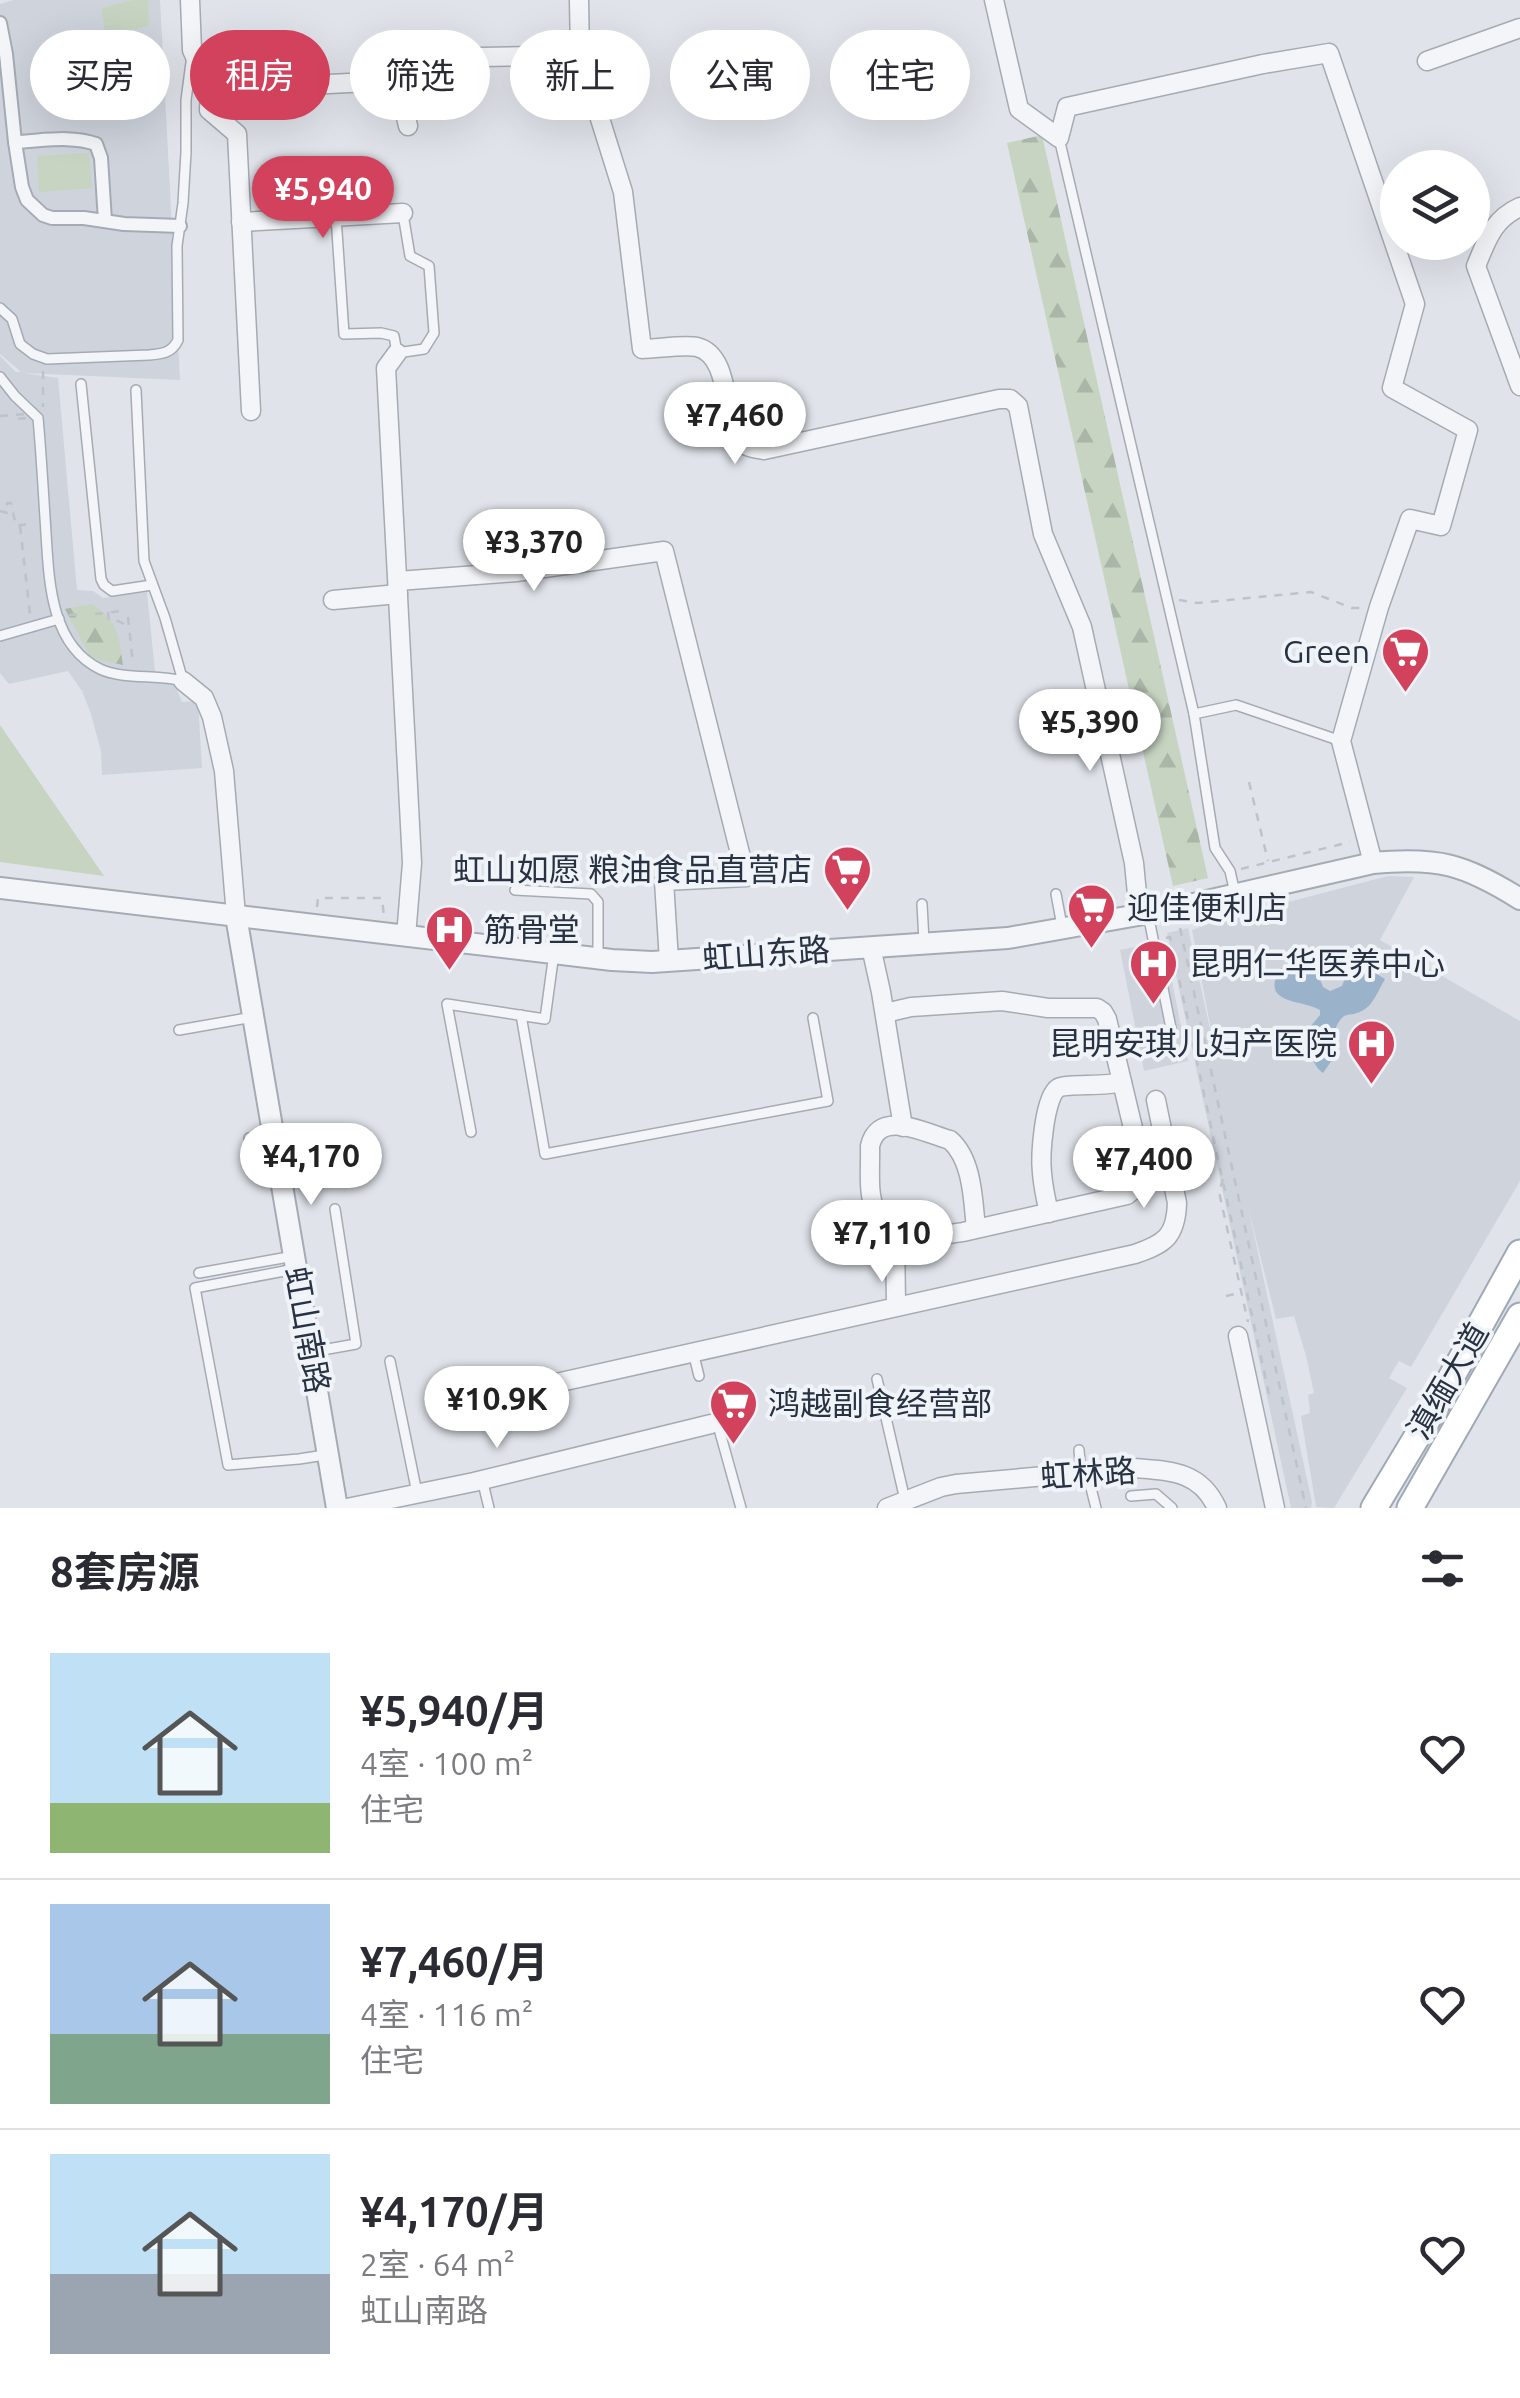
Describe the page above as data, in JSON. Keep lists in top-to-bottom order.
{
  "streets": {
    "main road": ["滇缅大道"],
    "street": ["虹山东路", "虹山南路", "虹林路"]
  },
  "crossings": [
    ["虹山东路", "虹山南路"]
  ],
  "places": {
    "supermarket": [
      "Green",
      "虹山如愿 粮油食品直营店",
      "迎佳便利店",
      "鸿越副食经营部"
    ],
    "hospital": ["筋骨堂", "昆明仁华医养中心", "昆明安琪儿妇产医院"]
  },
  "page": {
    "chip": [
      "买房",
      "租房",
      "筛选",
      "新上",
      "公寓",
      "住宅"
    ],
    "price": [
      "¥5,940",
      "¥7,460",
      "¥3,370",
      "¥5,390",
      "¥4,170",
      "¥7,400",
      "¥7,110",
      "¥10.9K"
    ],
    "heading": "8套房源",
    "list": [
      {
        "name": "¥5,940/月",
        "note": "4室 · 100 m² · 住宅"
      },
      {
        "name": "¥7,460/月",
        "note": "4室 · 116 m² · 住宅"
      },
      {
        "name": "¥4,170/月",
        "note": "2室 · 64 m² · 虹山南路"
      }
    ]
  }
}
